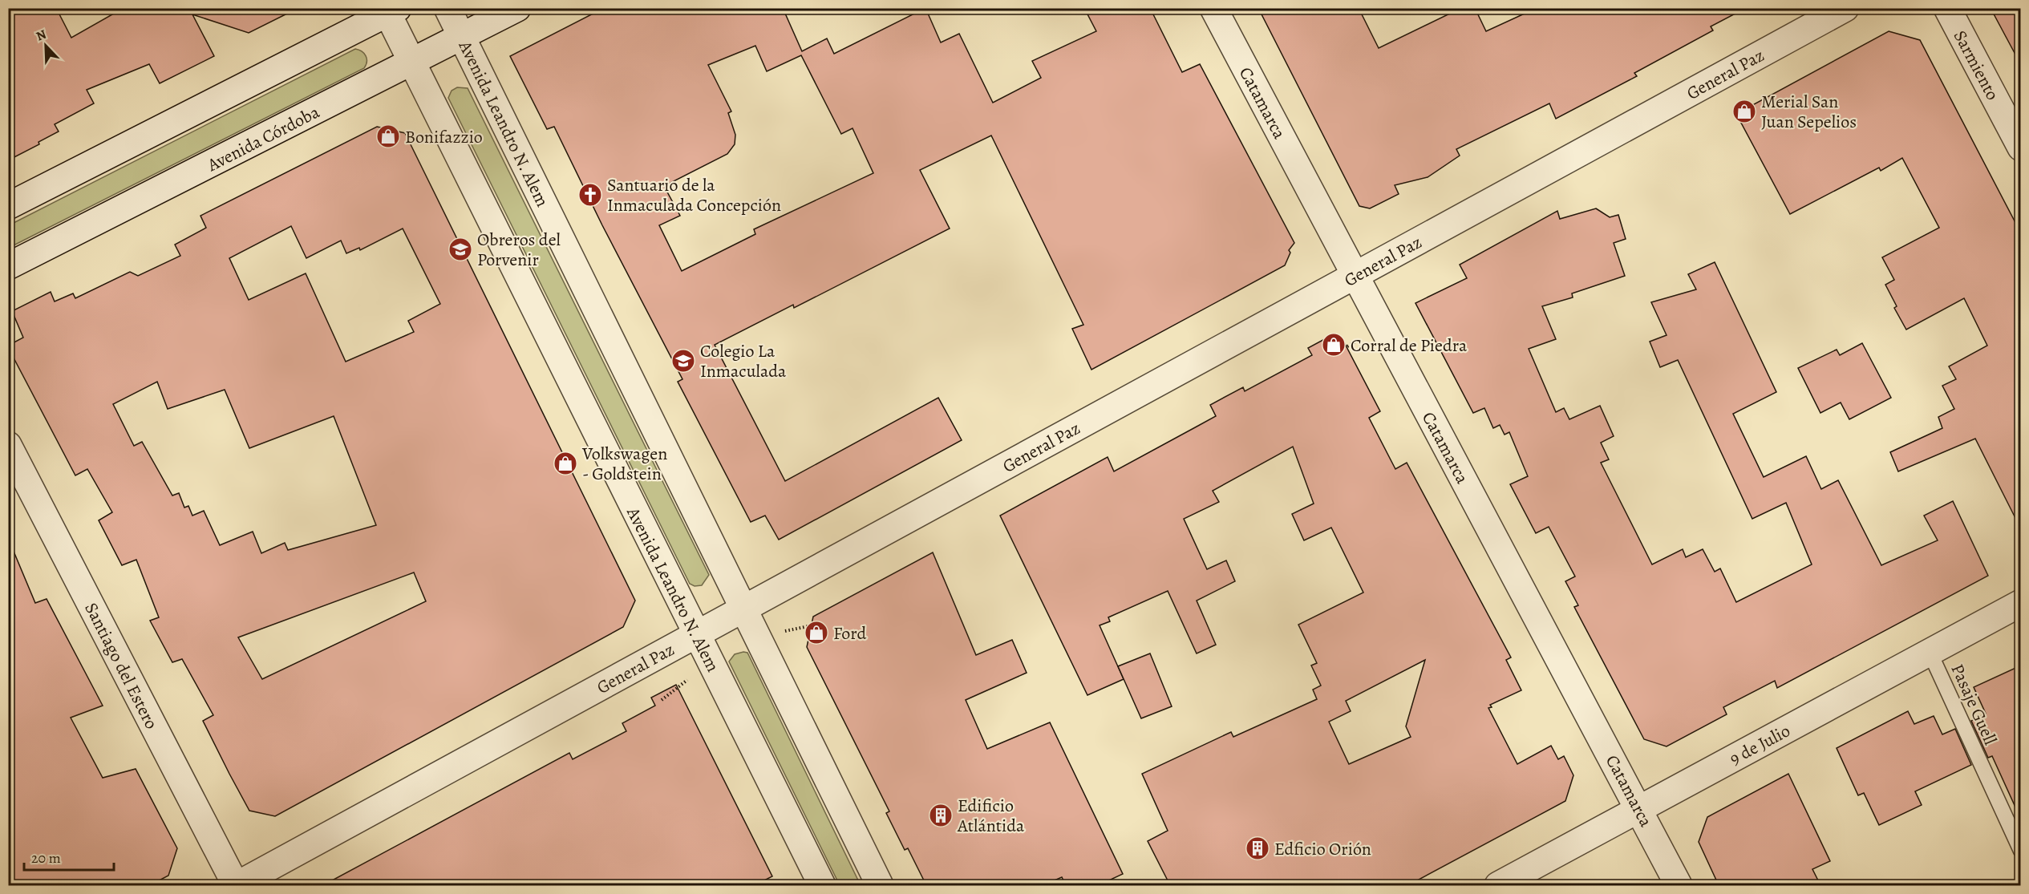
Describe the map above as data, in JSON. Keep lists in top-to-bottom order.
{
  "streets": {
    "street": [
      "Sarmiento",
      "General Paz",
      "Catamarca",
      "Avenida Leandro N. Alem",
      "Avenida Córdoba",
      "Santiago del Estero",
      "9 de Julio"
    ],
    "lane": ["Pasaje Guell"]
  },
  "crossings": [
    ["General Paz", "Catamarca"],
    ["General Paz", "Avenida Leandro N. Alem"],
    ["General Paz", "Santiago del Estero"],
    ["Catamarca", "9 de Julio"],
    ["Avenida Leandro N. Alem", "Avenida Córdoba"],
    ["Pasaje Guell", "9 de Julio"]
  ],
  "places": {
    "shop": [
      "Merial San Juan Sepelios",
      "Bonifazzio",
      "Corral de Piedra",
      "Volkswagen - Goldstein",
      "Ford"
    ],
    "church": ["Santuario de la Inmaculada Concepción"],
    "school or university": ["Obreros del Porvenir", "Colegio La Inmaculada"],
    "building": ["Edificio Atlántida", "Edficio Orión"]
  },
  "scale_bar": "20 m",
  "north": "top left"
}
